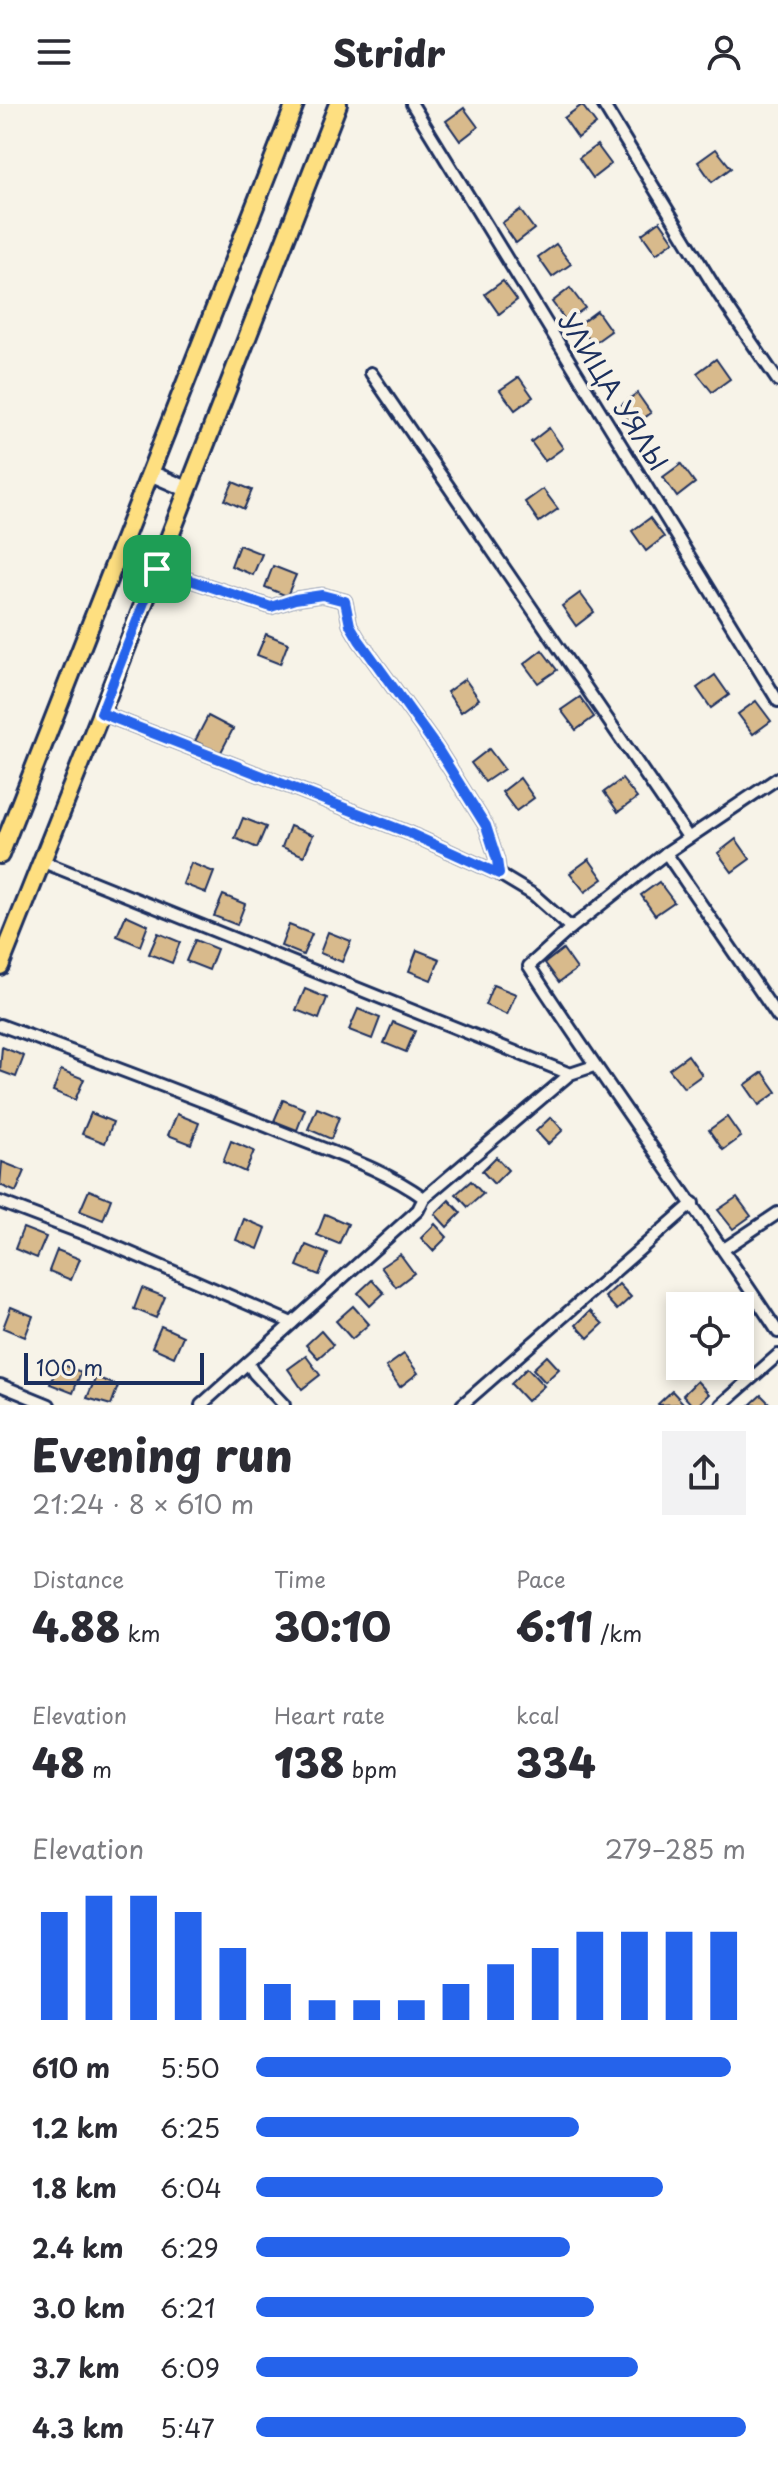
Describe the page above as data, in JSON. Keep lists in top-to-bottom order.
{
  "streets": {
    "street": ["УЛИЦА УЯЛЫ"]
  },
  "scale_bar": "100 m",
  "page": {
    "header": "Stridr",
    "scale": "100 m",
    "heading": ["Evening run", "21:24 · 8 × 610 m"],
    "stats": [
      ["Distance", "4.88 km"],
      ["Time", "30:10"],
      ["Pace", "6:11 /km"],
      ["Elevation", "48 m"],
      ["Heart rate", "138 bpm"],
      ["kcal", "334"]
    ],
    "chart": ["Elevation", "279–285 m"],
    "list": [
      {
        "name": "610 m",
        "note": "5:50"
      },
      {
        "name": "1.2 km",
        "note": "6:25"
      },
      {
        "name": "1.8 km",
        "note": "6:04"
      },
      {
        "name": "2.4 km",
        "note": "6:29"
      },
      {
        "name": "3.0 km",
        "note": "6:21"
      },
      {
        "name": "3.7 km",
        "note": "6:09"
      },
      {
        "name": "4.3 km",
        "note": "5:47"
      }
    ]
  }
}
